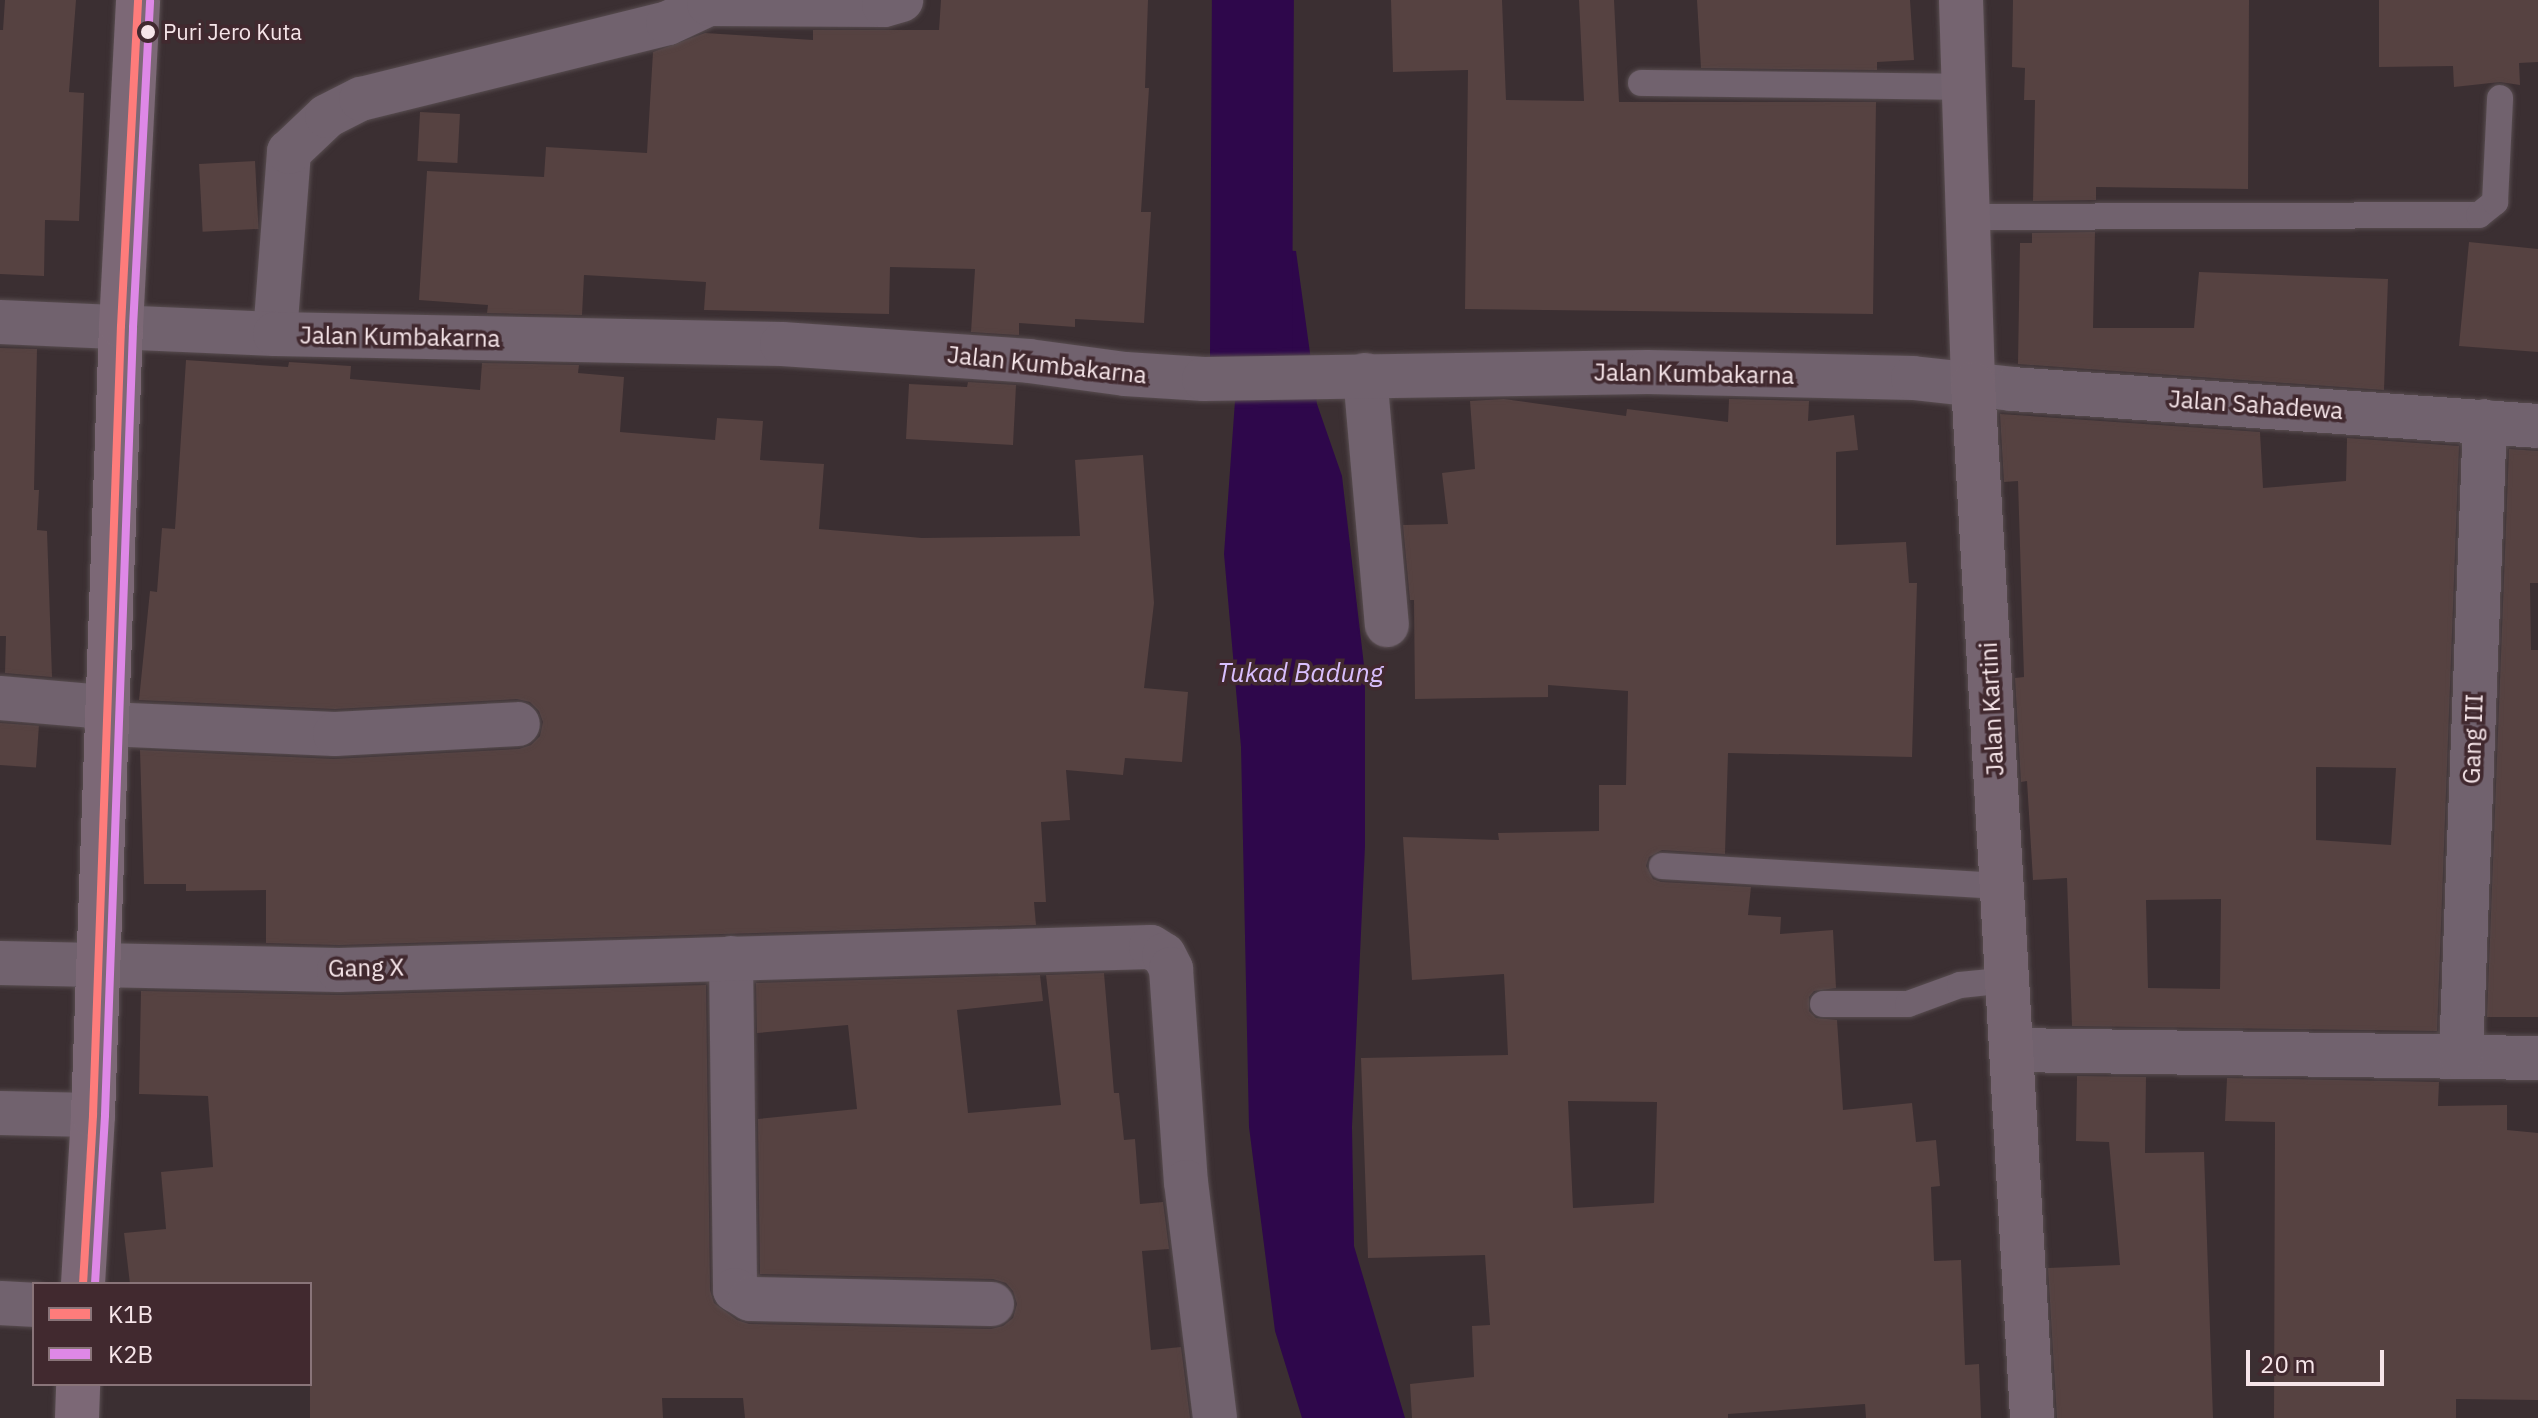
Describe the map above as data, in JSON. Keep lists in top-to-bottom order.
{
  "streets": {
    "main road": ["Jalan Kartini"],
    "street": [
      "Jalan Kumbakarna",
      "Jalan Sahadewa",
      "Gang III",
      "Gang X"
    ]
  },
  "crossings": [
    ["Jalan Kumbakarna", "Jalan Sahadewa"],
    ["Jalan Kumbakarna", "Jalan Kartini"],
    ["Jalan Sahadewa", "Jalan Kartini"],
    ["Jalan Sahadewa", "Gang III"]
  ],
  "water": ["Tukad Badung"],
  "places": ["Puri Jero Kuta"],
  "lines": ["transit line K1B", "transit line K2B"],
  "legend": ["K1B", "K2B"],
  "scale_bar": "20 m"
}
